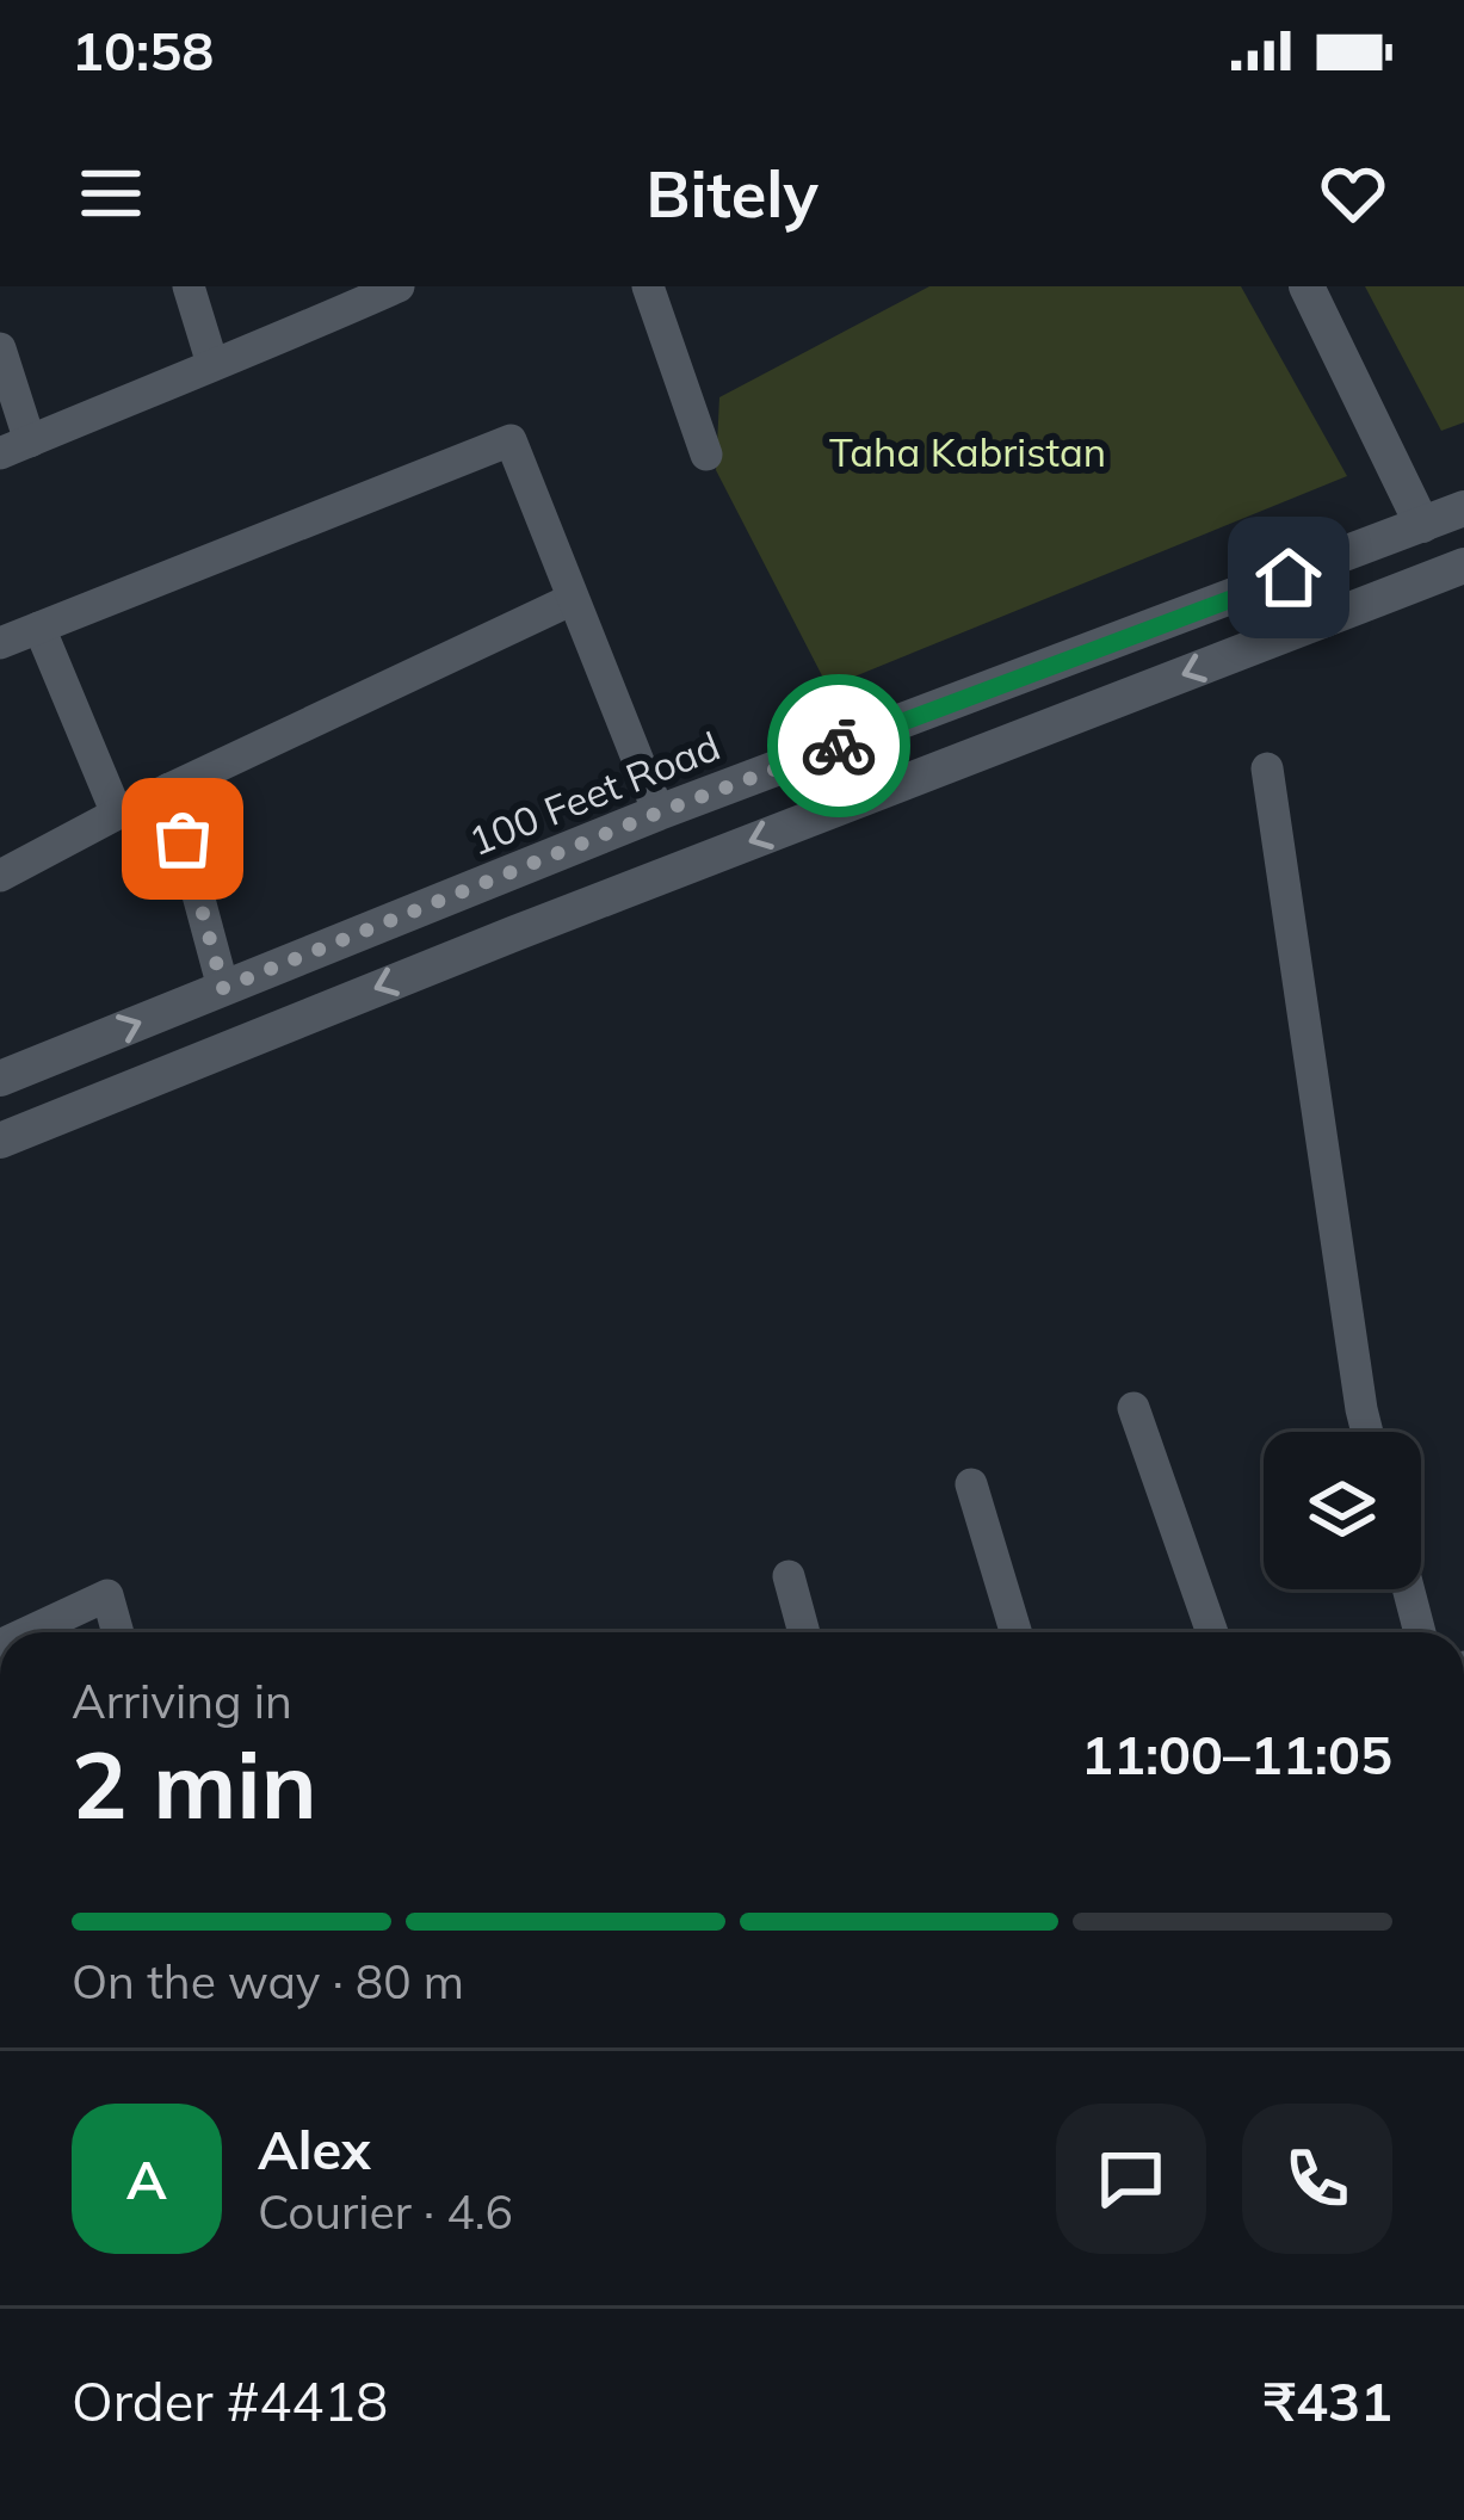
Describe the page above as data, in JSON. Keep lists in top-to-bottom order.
{
  "streets": {
    "main road": ["100 Feet Road"]
  },
  "parks": ["Taha Kabristan"],
  "page": {
    "status": "10:58",
    "header": "Bitely",
    "heading": ["2 min", "Arriving in", "11:00–11:05"],
    "panel": [
      "Alex",
      "Courier · 4.6",
      "Order #4418",
      "₹431"
    ],
    "bar": "On the way · 80 m",
    "round": "A"
  }
}
